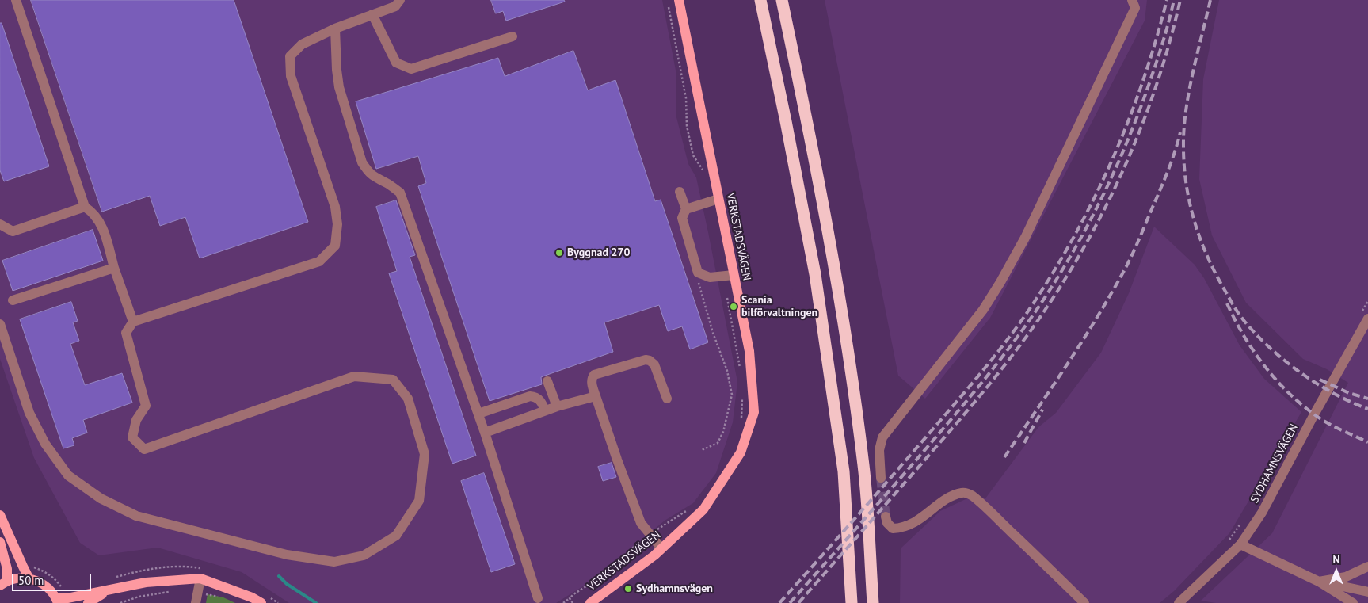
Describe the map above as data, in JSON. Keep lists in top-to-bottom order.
{
  "streets": {
    "main road": ["VERKSTADSVÄGEN"],
    "street": ["SYDHAMNSVÄGEN"]
  },
  "places": ["Byggnad 270", "Scania bilförvaltningen", "Sydhamnsvägen"],
  "scale_bar": "50 m",
  "north": "top"
}
